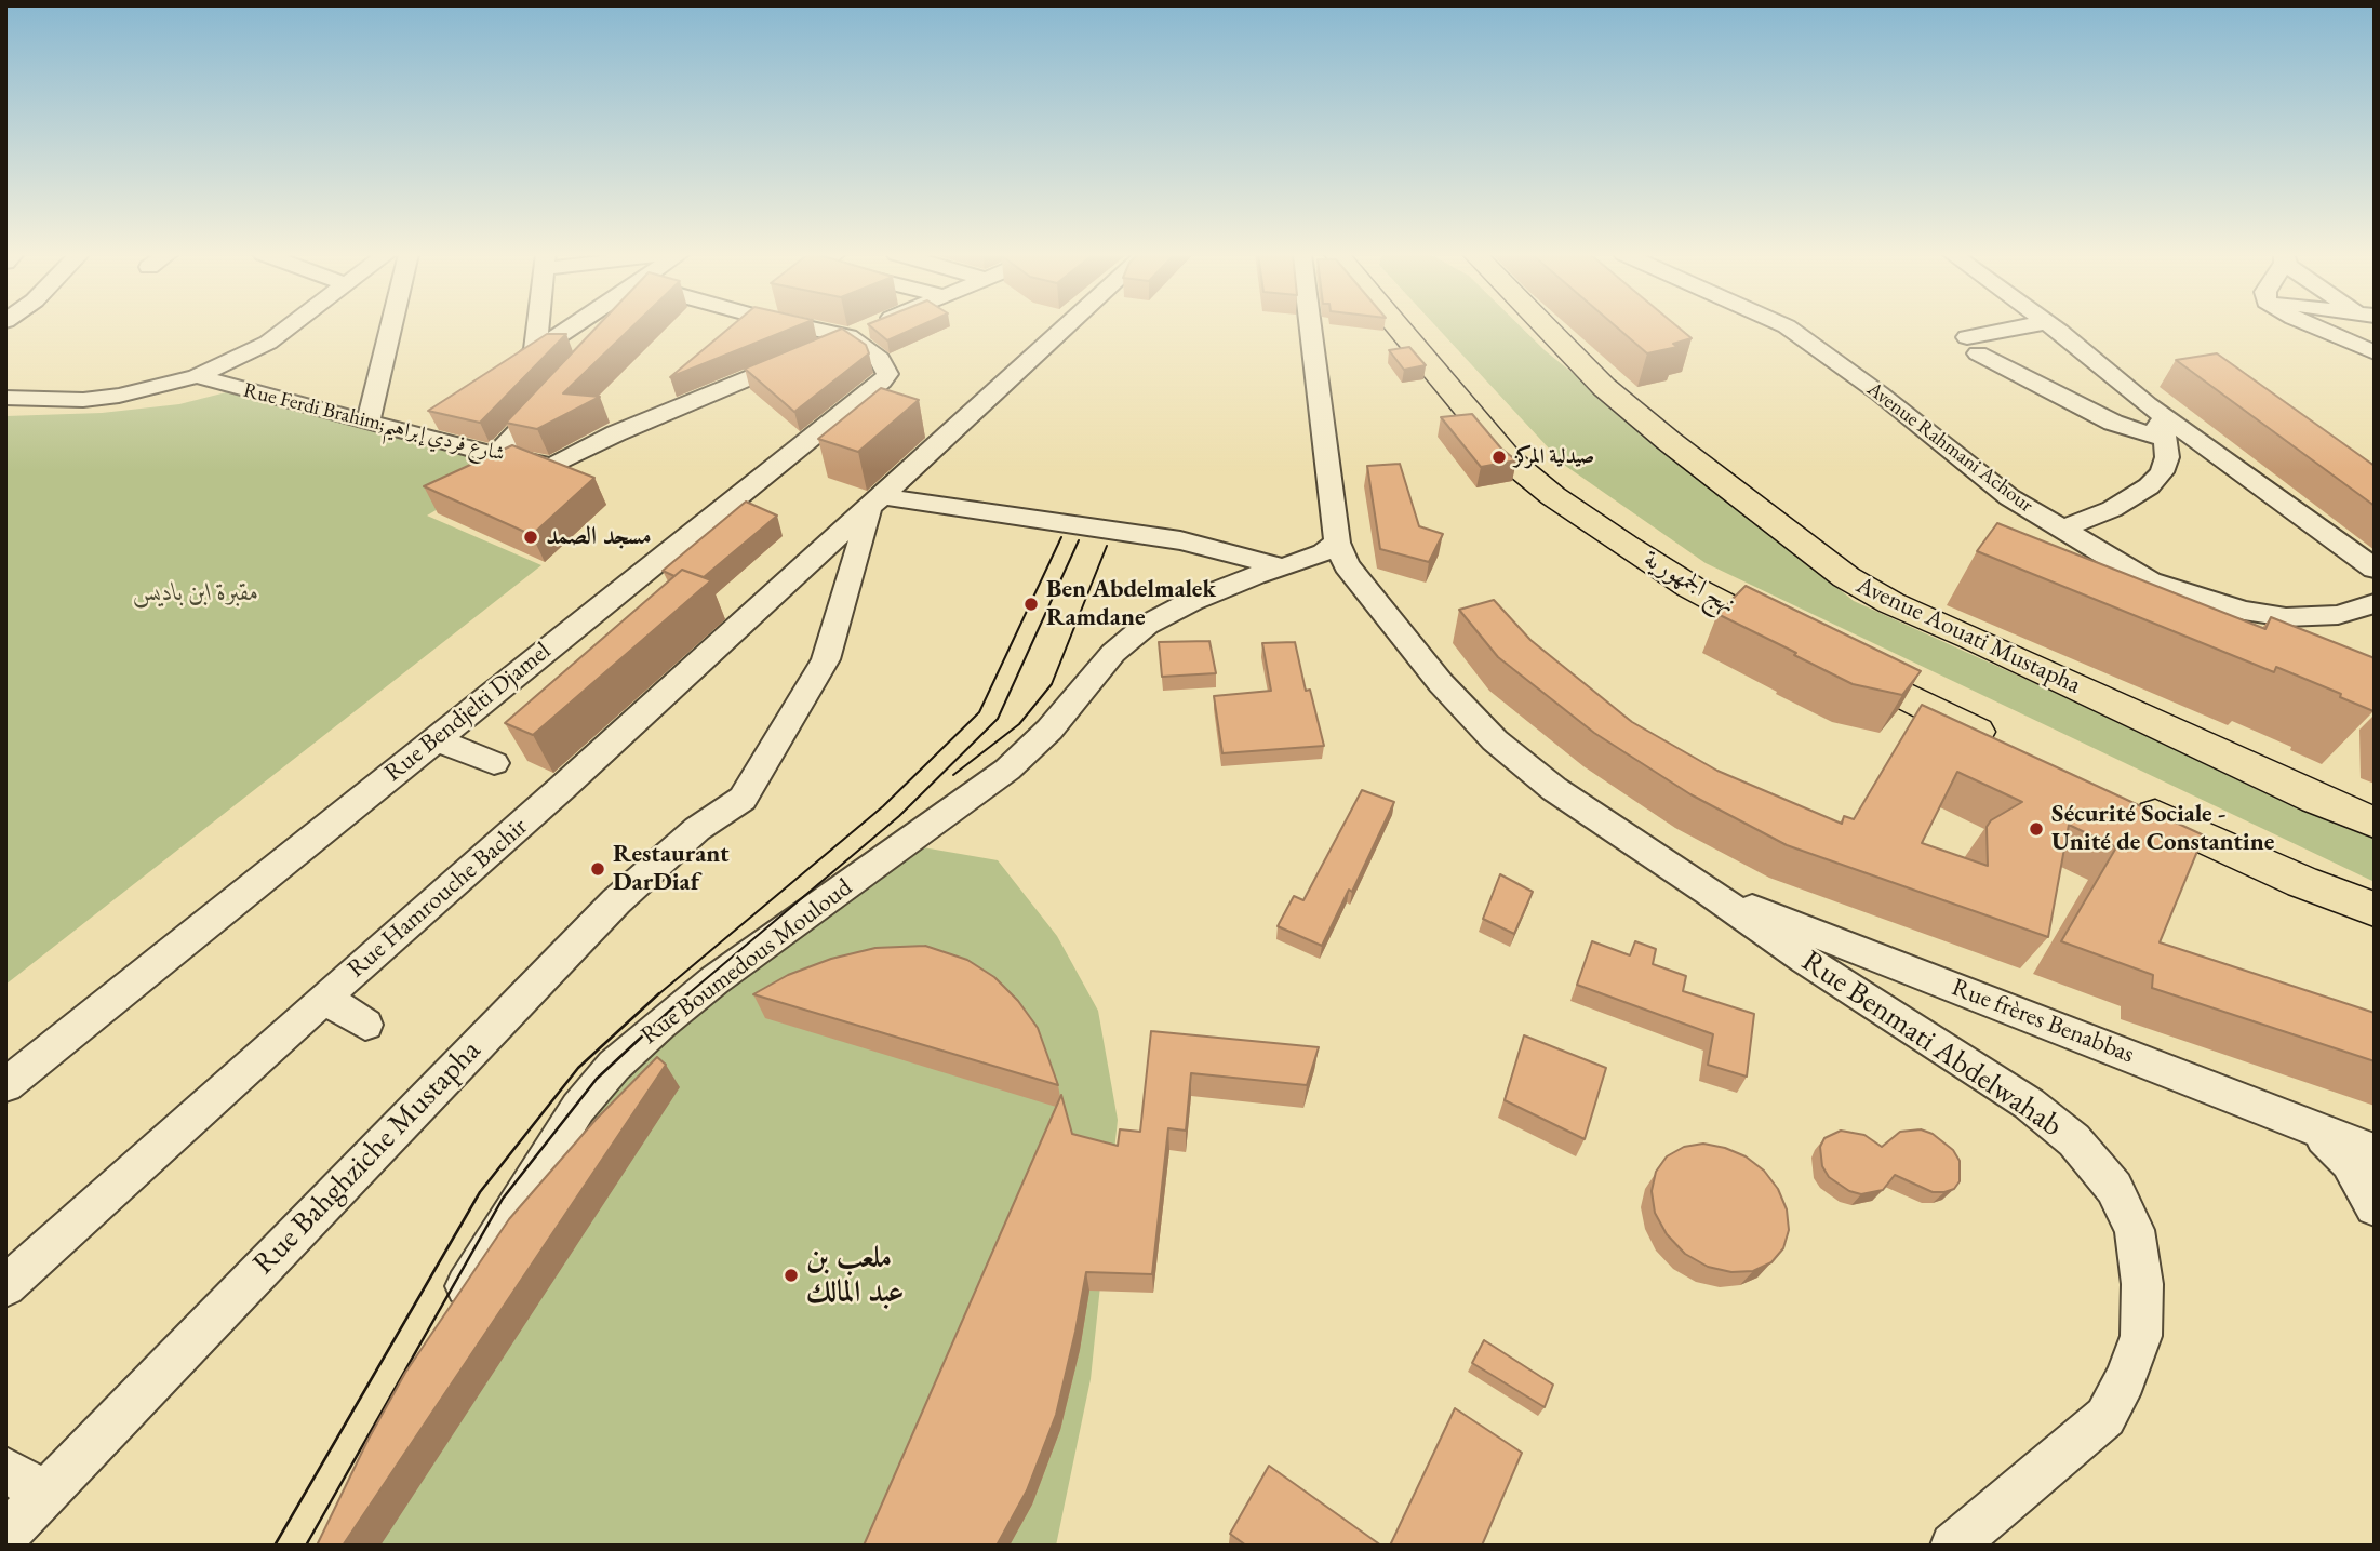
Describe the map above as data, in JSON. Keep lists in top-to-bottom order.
{
  "streets": {
    "main road": ["نهج الجمهورية", "Avenue Aouati Mustapha"],
    "street": [
      "Rue Ferdi Brahim;شارع فردي إبراهيم",
      "Avenue Rahmani Achour",
      "Rue Bendjelti Djamel",
      "Rue Hamrouche Bachir",
      "Rue Boumedous Mouloud",
      "Rue frères Benabbas",
      "Rue Benmati Abdelwahab",
      "Rue Bahghziche Mustapha"
    ]
  },
  "crossings": [
    ["Rue Hamrouche Bachir", "Rue Bahghziche Mustapha"],
    ["Rue frères Benabbas", "Rue Benmati Abdelwahab"]
  ],
  "parks": ["مقبرة ابن باديس"],
  "places": [
    "صيدلية المركز",
    "مسجد الصمد",
    "Ben Abdelmalek Ramdane",
    "Sécurité Sociale - Unité de Constantine",
    "Restaurant DarDiaf",
    "ملعب بن عبد المالك"
  ]
}
